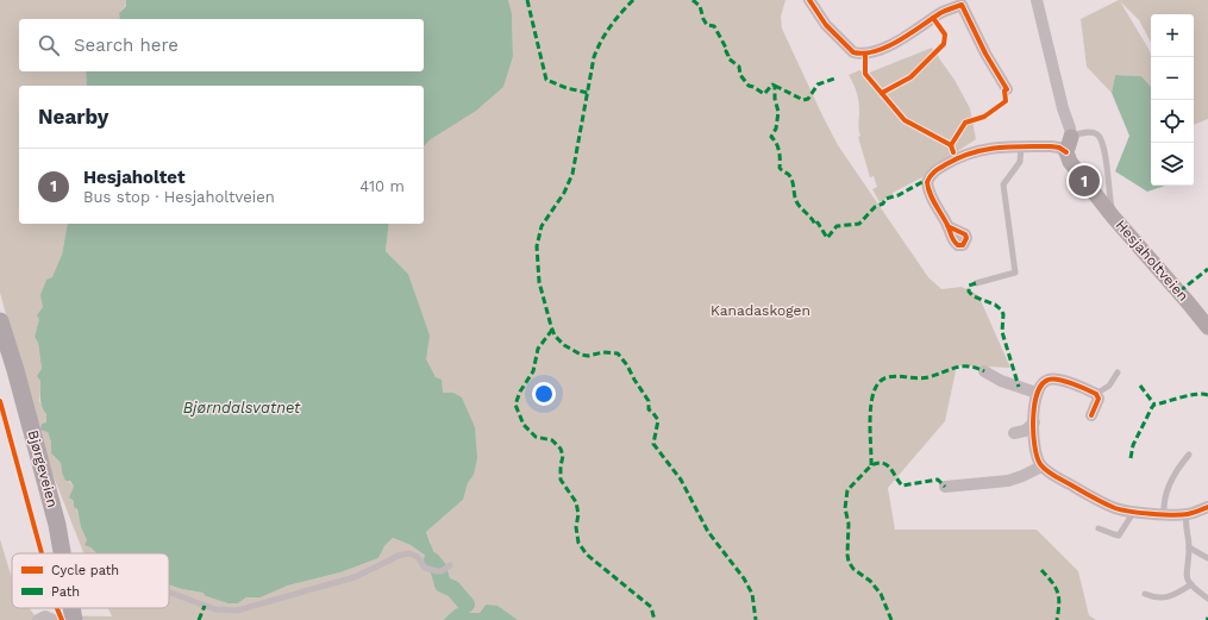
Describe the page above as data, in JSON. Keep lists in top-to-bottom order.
{
  "streets": {
    "main road": ["Hesjaholtveien", "Bjørgeveien"]
  },
  "water": ["Bjørndalsvatnet"],
  "parks": ["Kanadaskogen"],
  "legend": ["Cycle path", "Path"],
  "page": {
    "map_buttons": ["+", "−"],
    "search": "Search here",
    "heading": "Nearby",
    "list": [
      {
        "mark": "1",
        "name": "Hesjaholtet",
        "note": "Bus stop · Hesjaholtveien",
        "value": "410 m"
      }
    ],
    "pins": "1"
  }
}
